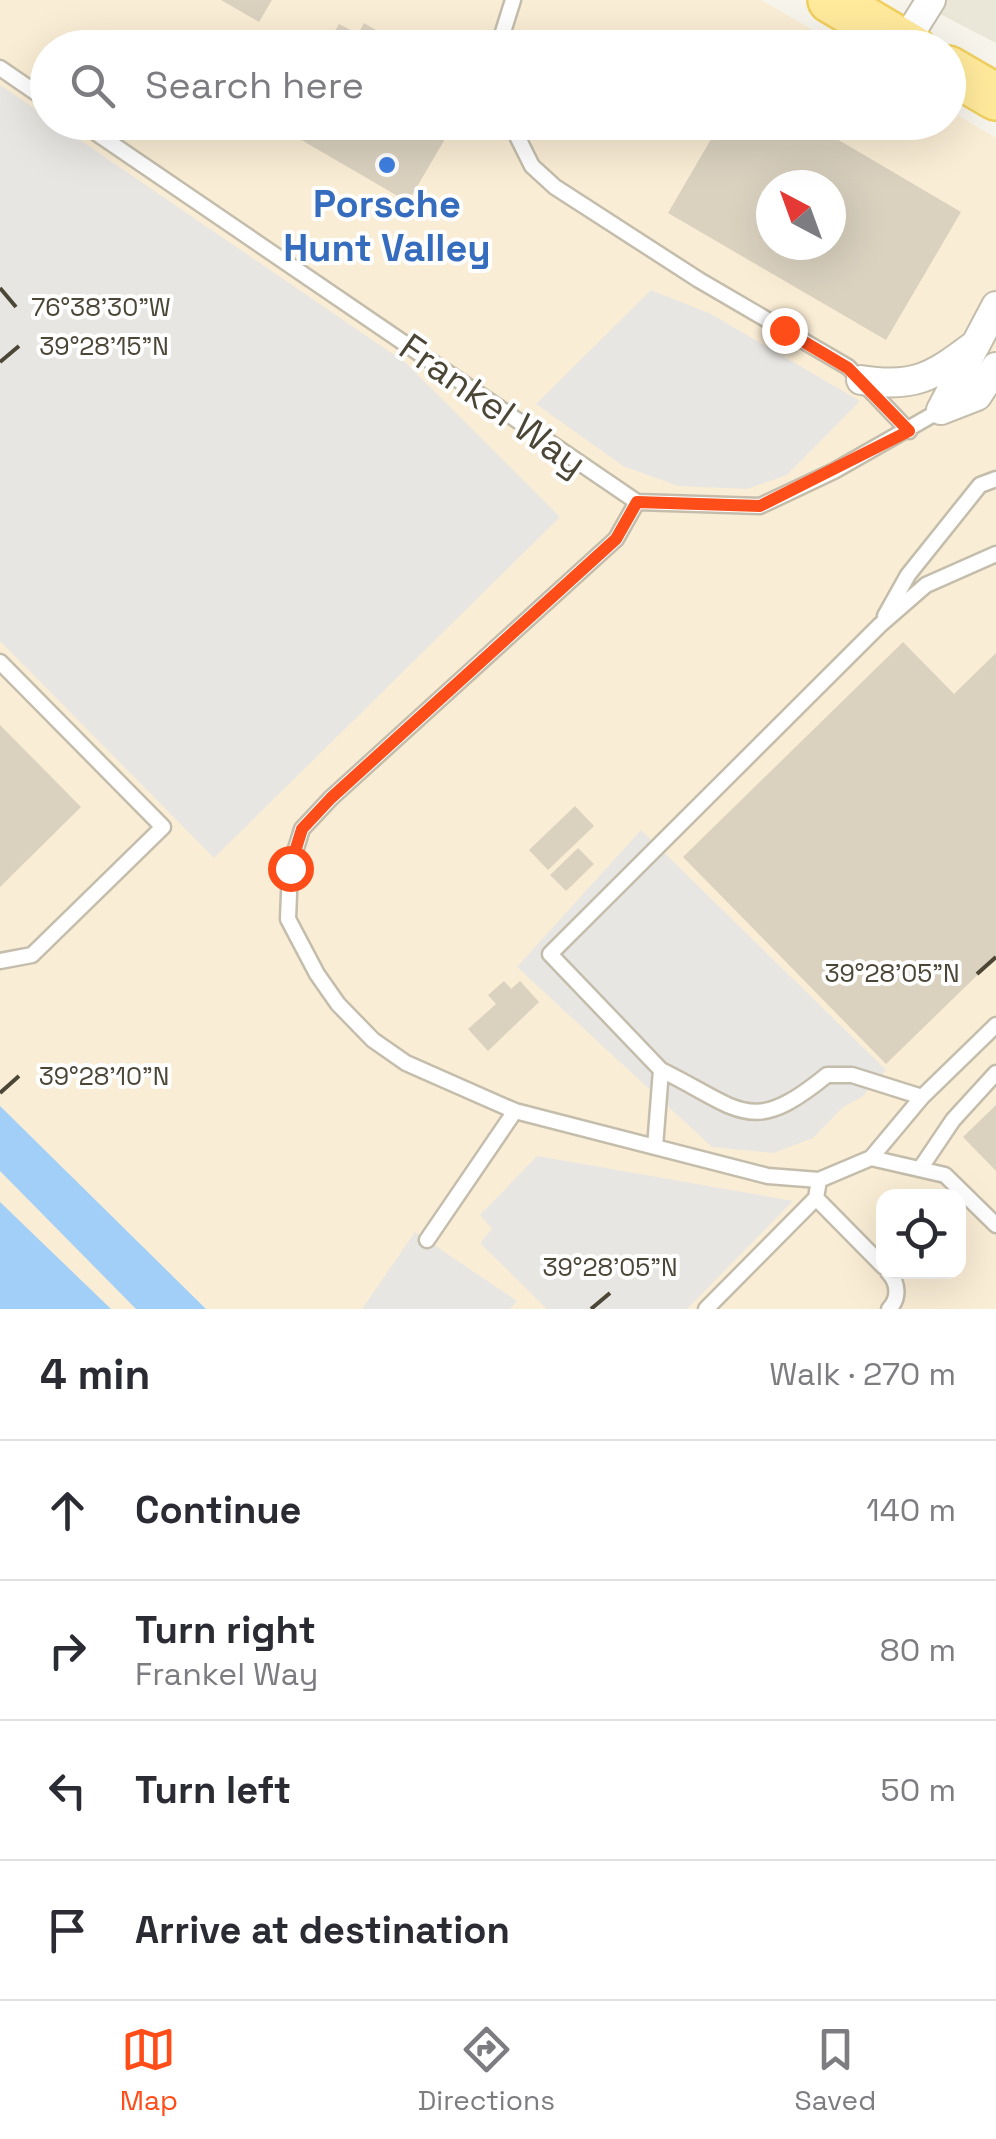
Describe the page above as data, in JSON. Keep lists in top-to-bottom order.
{
  "streets": {
    "lane": ["Frankel Way"]
  },
  "places": ["Porsche Hunt Valley"],
  "north": "top left",
  "page": {
    "search": "Search here",
    "heading": ["4 min", "Walk · 270 m"],
    "list": [
      ["Continue", "140 m"],
      ["Turn right", "Frankel Way", "80 m"],
      ["Turn left", "50 m"],
      "Arrive at destination"
    ],
    "nav": ["Map", "Directions", "Saved"]
  },
  "coordinates": [
    "76°38'30\"W",
    "39°28'15\"N",
    "39°28'05\"N",
    "39°28'10\"N"
  ]
}
